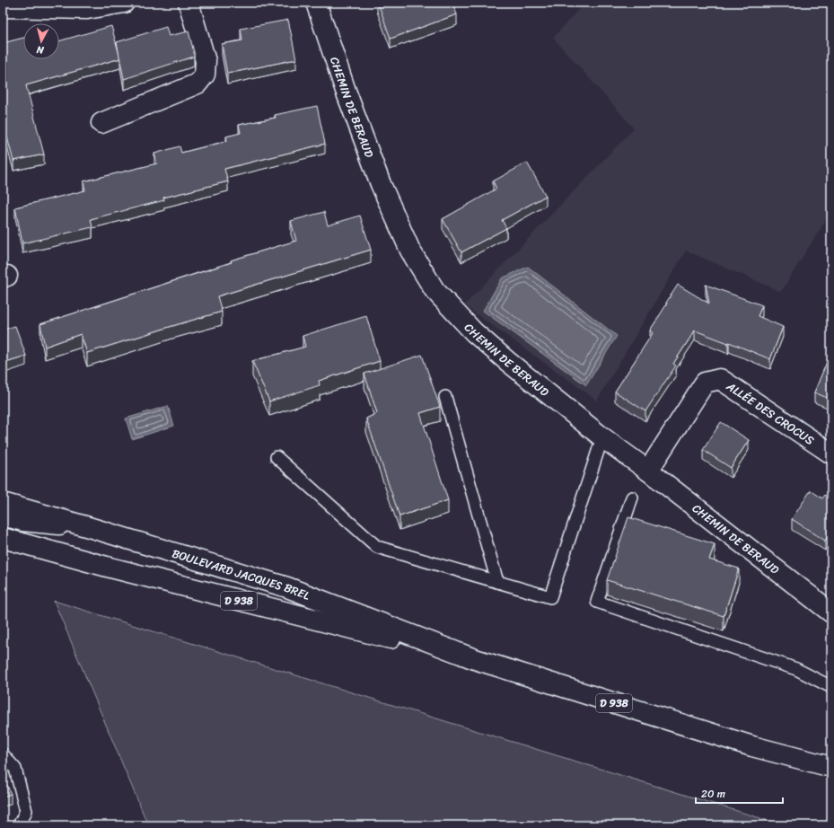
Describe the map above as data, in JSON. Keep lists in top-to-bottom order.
{
  "streets": {
    "street": [
      "CHEMIN DE BERAUD",
      "ALLÉE DES CROCUS",
      "BOULEVARD JACQUES BREL",
      "D 938"
    ]
  },
  "crossings": [
    ["CHEMIN DE BERAUD", "ALLÉE DES CROCUS"]
  ],
  "scale_bar": "20 m",
  "north": "bottom"
}
